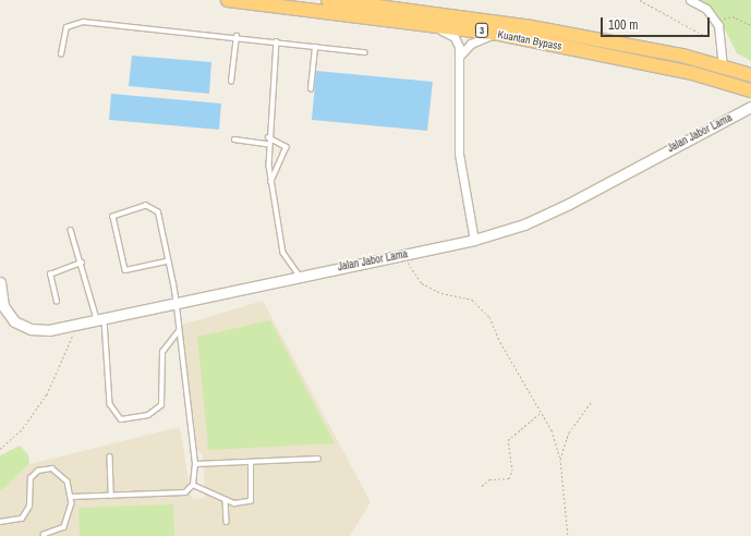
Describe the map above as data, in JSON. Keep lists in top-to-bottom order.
{
  "streets": {
    "highway": ["3", "Kuantan Bypass"],
    "street": ["Jalan Jabor Lama"]
  },
  "scale_bar": "100 m"
}
